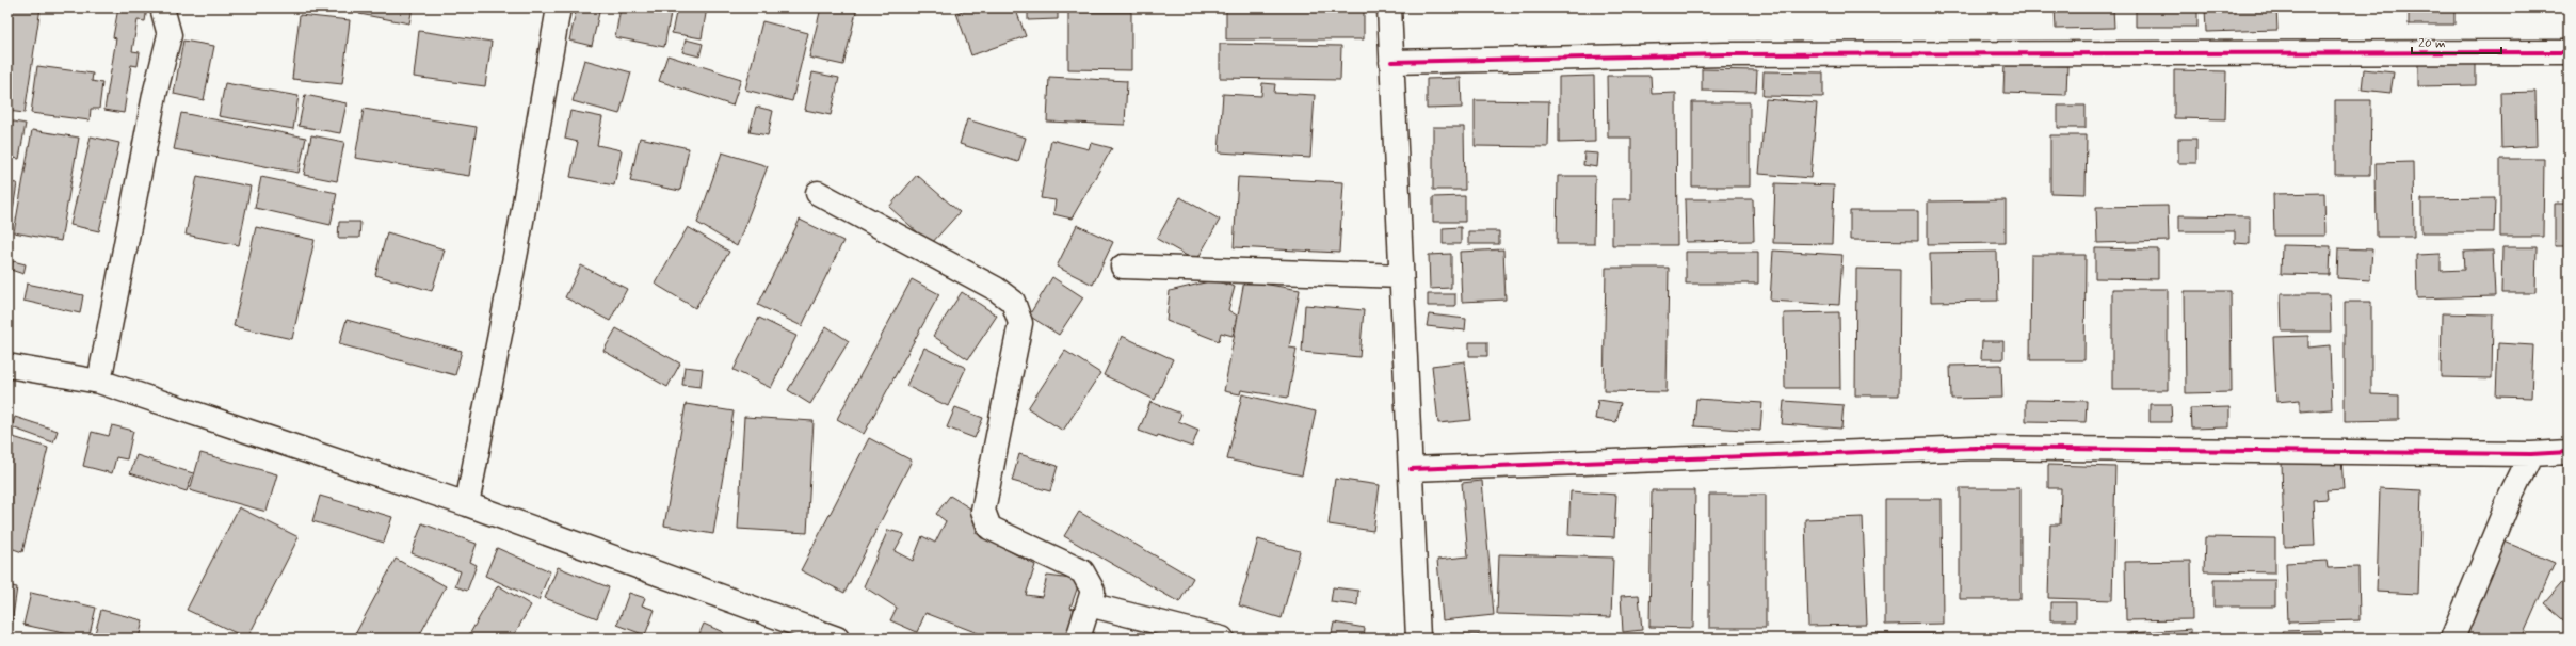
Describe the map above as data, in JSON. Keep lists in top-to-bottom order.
{
  "scale_bar": "20 m"
}
